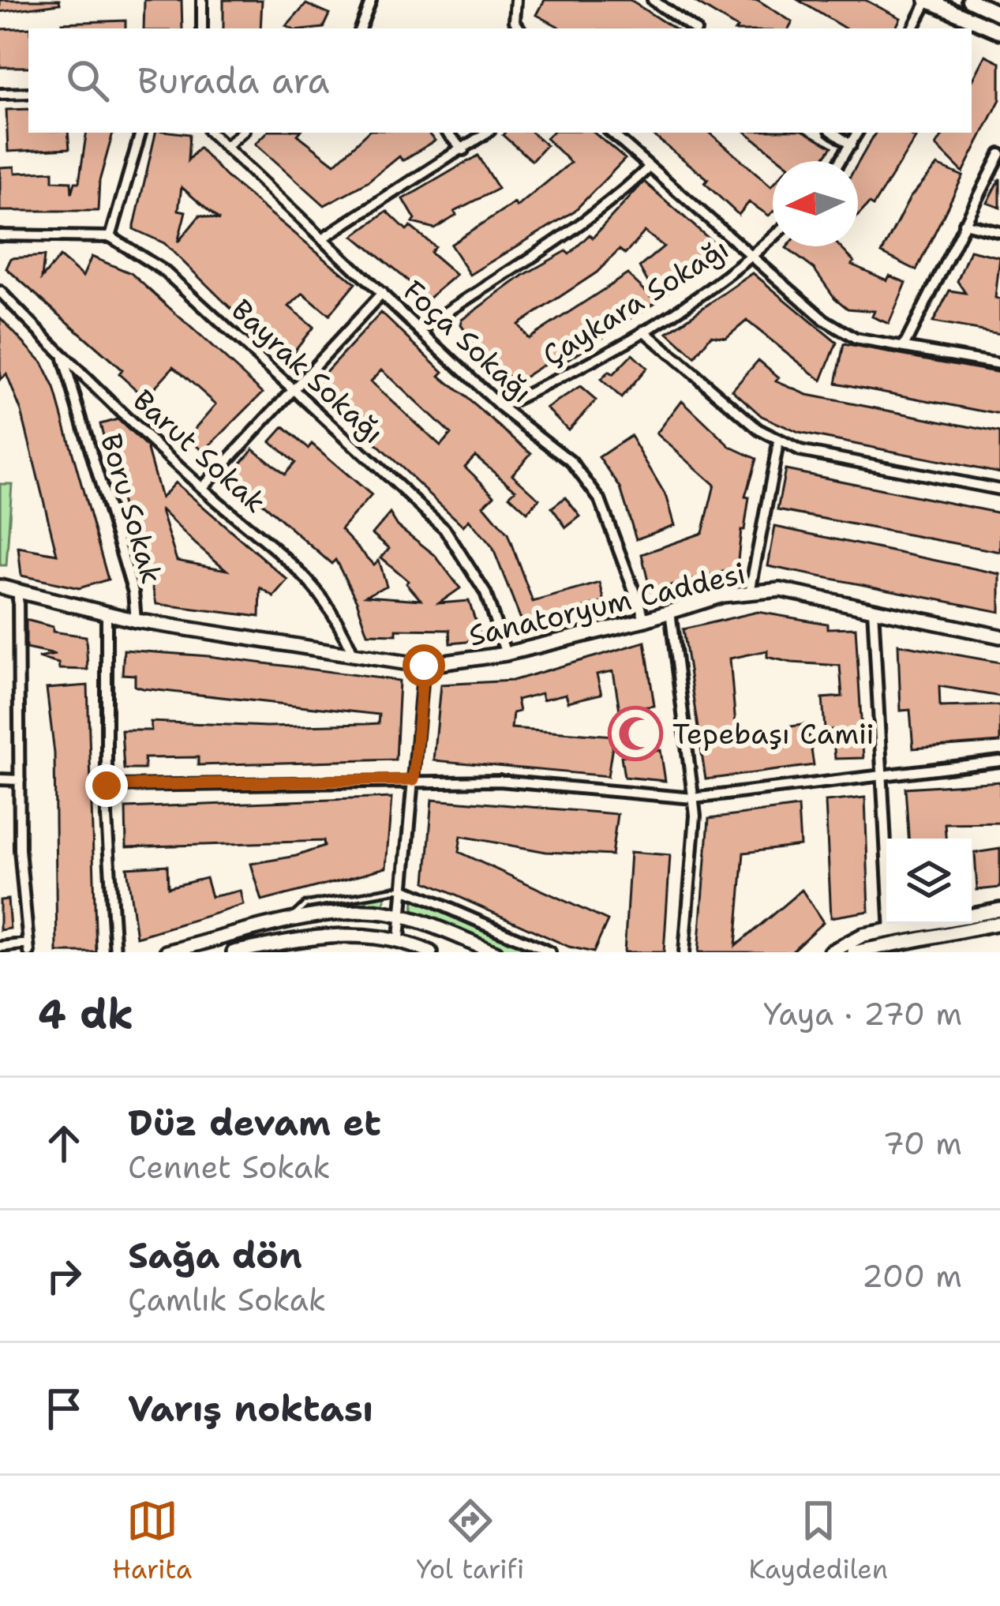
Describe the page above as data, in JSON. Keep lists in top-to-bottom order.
{
  "streets": {
    "main road": ["Sanatoryum Caddesi"],
    "street": [
      "Çaykara Sokağı",
      "Foça Sokağı",
      "Bayrak Sokağı",
      "Barut Sokak",
      "Boru Sokak"
    ]
  },
  "crossings": [
    ["Çaykara Sokağı", "Foça Sokağı"],
    ["Foça Sokağı", "Sanatoryum Caddesi"],
    ["Bayrak Sokağı", "Sanatoryum Caddesi"],
    ["Barut Sokak", "Boru Sokak"],
    ["Barut Sokak", "Sanatoryum Caddesi"],
    ["Boru Sokak", "Sanatoryum Caddesi"]
  ],
  "places": {
    "mosque": ["Tepebaşı Camii"]
  },
  "north": "left",
  "page": {
    "search": "Burada ara",
    "heading": ["4 dk", "Yaya · 270 m"],
    "list": [
      ["Düz devam et", "Cennet Sokak", "70 m"],
      ["Sağa dön", "Çamlık Sokak", "200 m"],
      "Varış noktası"
    ],
    "nav": ["Harita", "Yol tarifi", "Kaydedilen"]
  }
}
